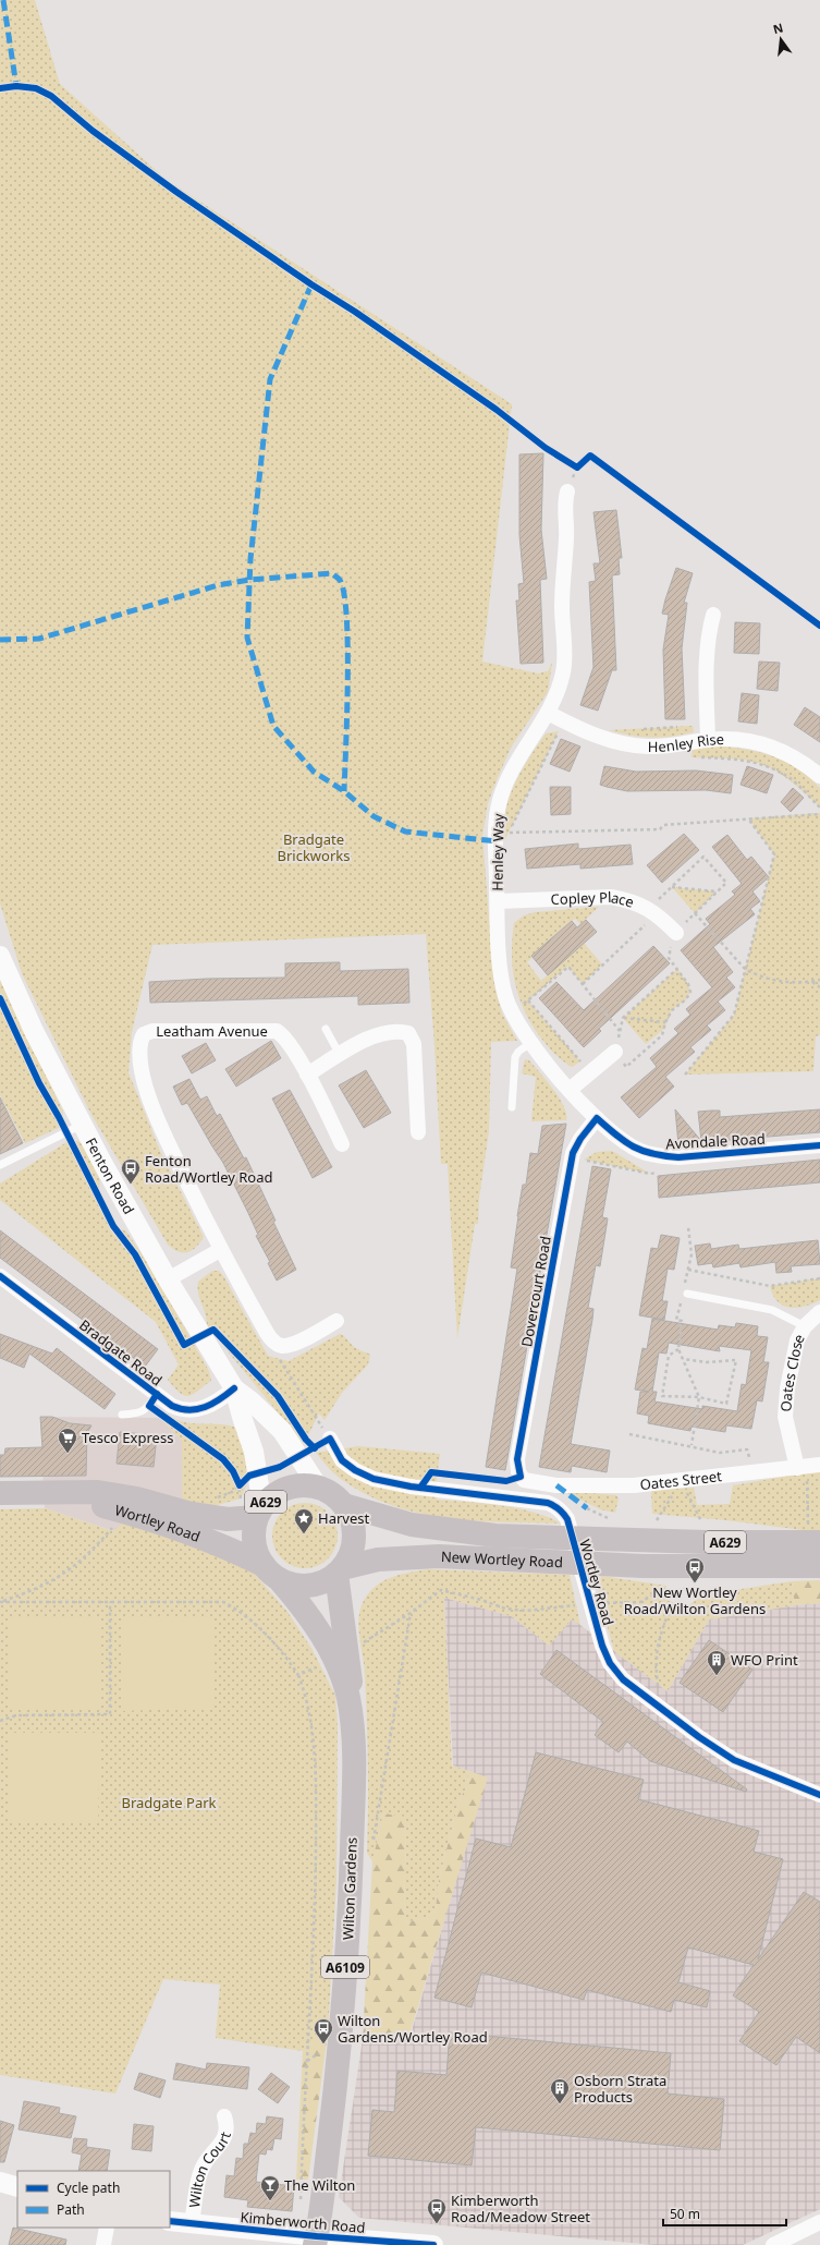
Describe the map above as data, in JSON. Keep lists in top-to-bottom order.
{
  "streets": {
    "main road": [
      "A629",
      "Wortley Road",
      "New Wortley Road",
      "Wilton Gardens",
      "A6109"
    ],
    "street": [
      "Henley Rise",
      "Henley Way",
      "Copley Place",
      "Leatham Avenue",
      "Avondale Road",
      "Fenton Road",
      "Dovercourt Road",
      "Bradgate Road",
      "Oates Close",
      "Oates Street",
      "Wilton Court",
      "Kimberworth Road"
    ]
  },
  "crossings": [
    ["Henley Rise", "Henley Way"],
    ["Henley Way", "Copley Place"],
    ["Henley Way", "Avondale Road"],
    ["Henley Way", "Dovercourt Road"],
    ["Avondale Road", "Dovercourt Road"],
    ["Fenton Road", "Bradgate Road"],
    ["Fenton Road", "A629"],
    ["Fenton Road", "Wortley Road"],
    ["Fenton Road", "New Wortley Road"],
    ["Fenton Road", "Wilton Gardens"],
    ["Dovercourt Road", "Oates Street"],
    ["Oates Close", "Oates Street"],
    ["A629", "Wortley Road"],
    ["A629", "New Wortley Road"],
    ["A629", "Wilton Gardens"],
    ["Wortley Road", "New Wortley Road"],
    ["Wortley Road", "Wilton Gardens"],
    ["New Wortley Road", "Wilton Gardens"],
    ["Wilton Gardens", "Kimberworth Road"],
    ["Wilton Court", "Kimberworth Road"]
  ],
  "parks": ["Bradgate Brickworks", "Bradgate Park"],
  "places": {
    "bus stop": [
      "Fenton Road/Wortley Road",
      "New Wortley Road/Wilton Gardens",
      "Wilton Gardens/Wortley Road",
      "Kimberworth Road/Meadow Street"
    ],
    "supermarket": ["Tesco Express"],
    "place": ["Harvest"],
    "building": ["WFO Print", "Osborn Strata Products"],
    "bar": ["The Wilton"]
  },
  "legend": ["Cycle path", "Path"],
  "scale_bar": "50 m",
  "north": "top"
}
